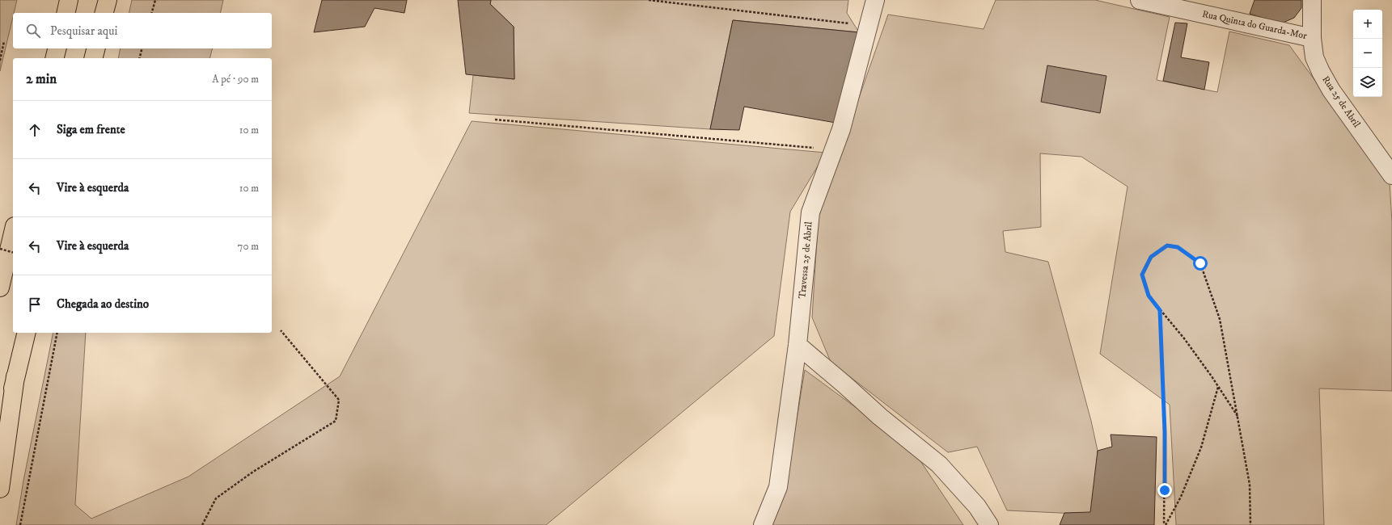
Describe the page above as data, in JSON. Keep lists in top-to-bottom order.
{
  "streets": {
    "street": ["Rua Quinta do Guarda-Mor", "Rua 25 de Abril", "Travessa 25 de Abril"]
  },
  "crossings": [
    ["Rua Quinta do Guarda-Mor", "Rua 25 de Abril"]
  ],
  "page": {
    "map_buttons": ["+", "−"],
    "search": "Pesquisar aqui",
    "heading": ["2 min", "A pé · 90 m"],
    "list": [
      ["Siga em frente", "10 m"],
      ["Vire à esquerda", "10 m"],
      ["Vire à esquerda", "70 m"],
      "Chegada ao destino"
    ]
  }
}
